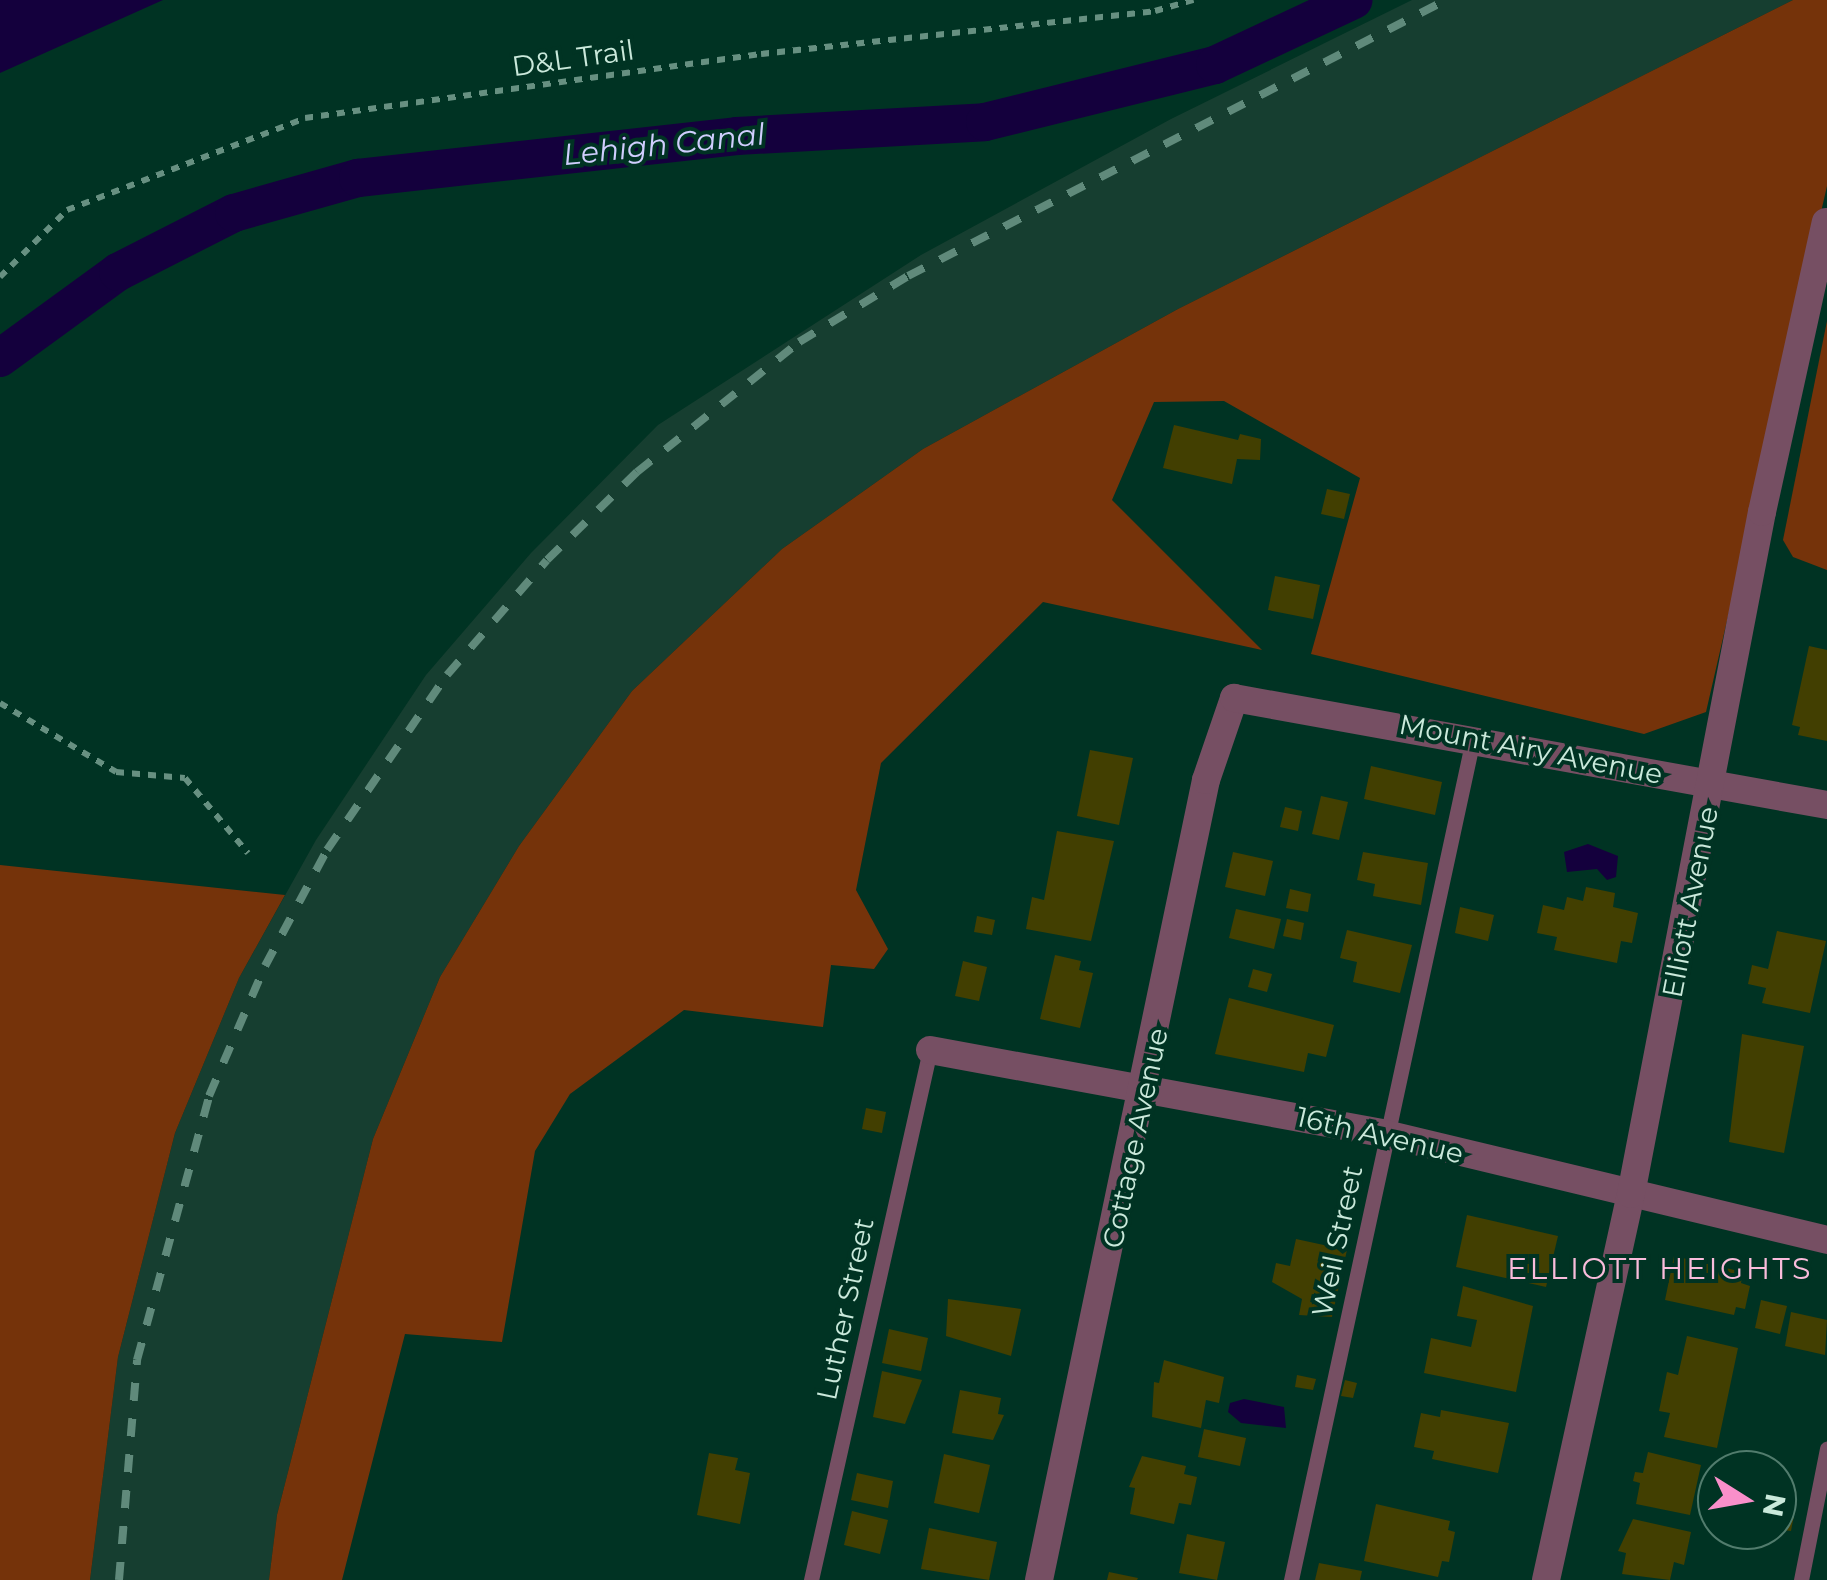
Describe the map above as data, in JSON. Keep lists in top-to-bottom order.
{
  "streets": {
    "street": [
      "Mount Airy Avenue",
      "Elliott Avenue",
      "16th Avenue",
      "Cottage Avenue"
    ],
    "lane": ["Weil Street", "Luther Street"],
    "path": ["D&L Trail"]
  },
  "crossings": [
    ["Mount Airy Avenue", "Elliott Avenue"],
    ["Mount Airy Avenue", "Cottage Avenue"],
    ["Mount Airy Avenue", "Weil Street"],
    ["Elliott Avenue", "16th Avenue"],
    ["16th Avenue", "Cottage Avenue"],
    ["16th Avenue", "Weil Street"],
    ["16th Avenue", "Luther Street"]
  ],
  "districts": ["ELLIOTT HEIGHTS"],
  "water": ["Lehigh Canal"],
  "north": "right"
}
